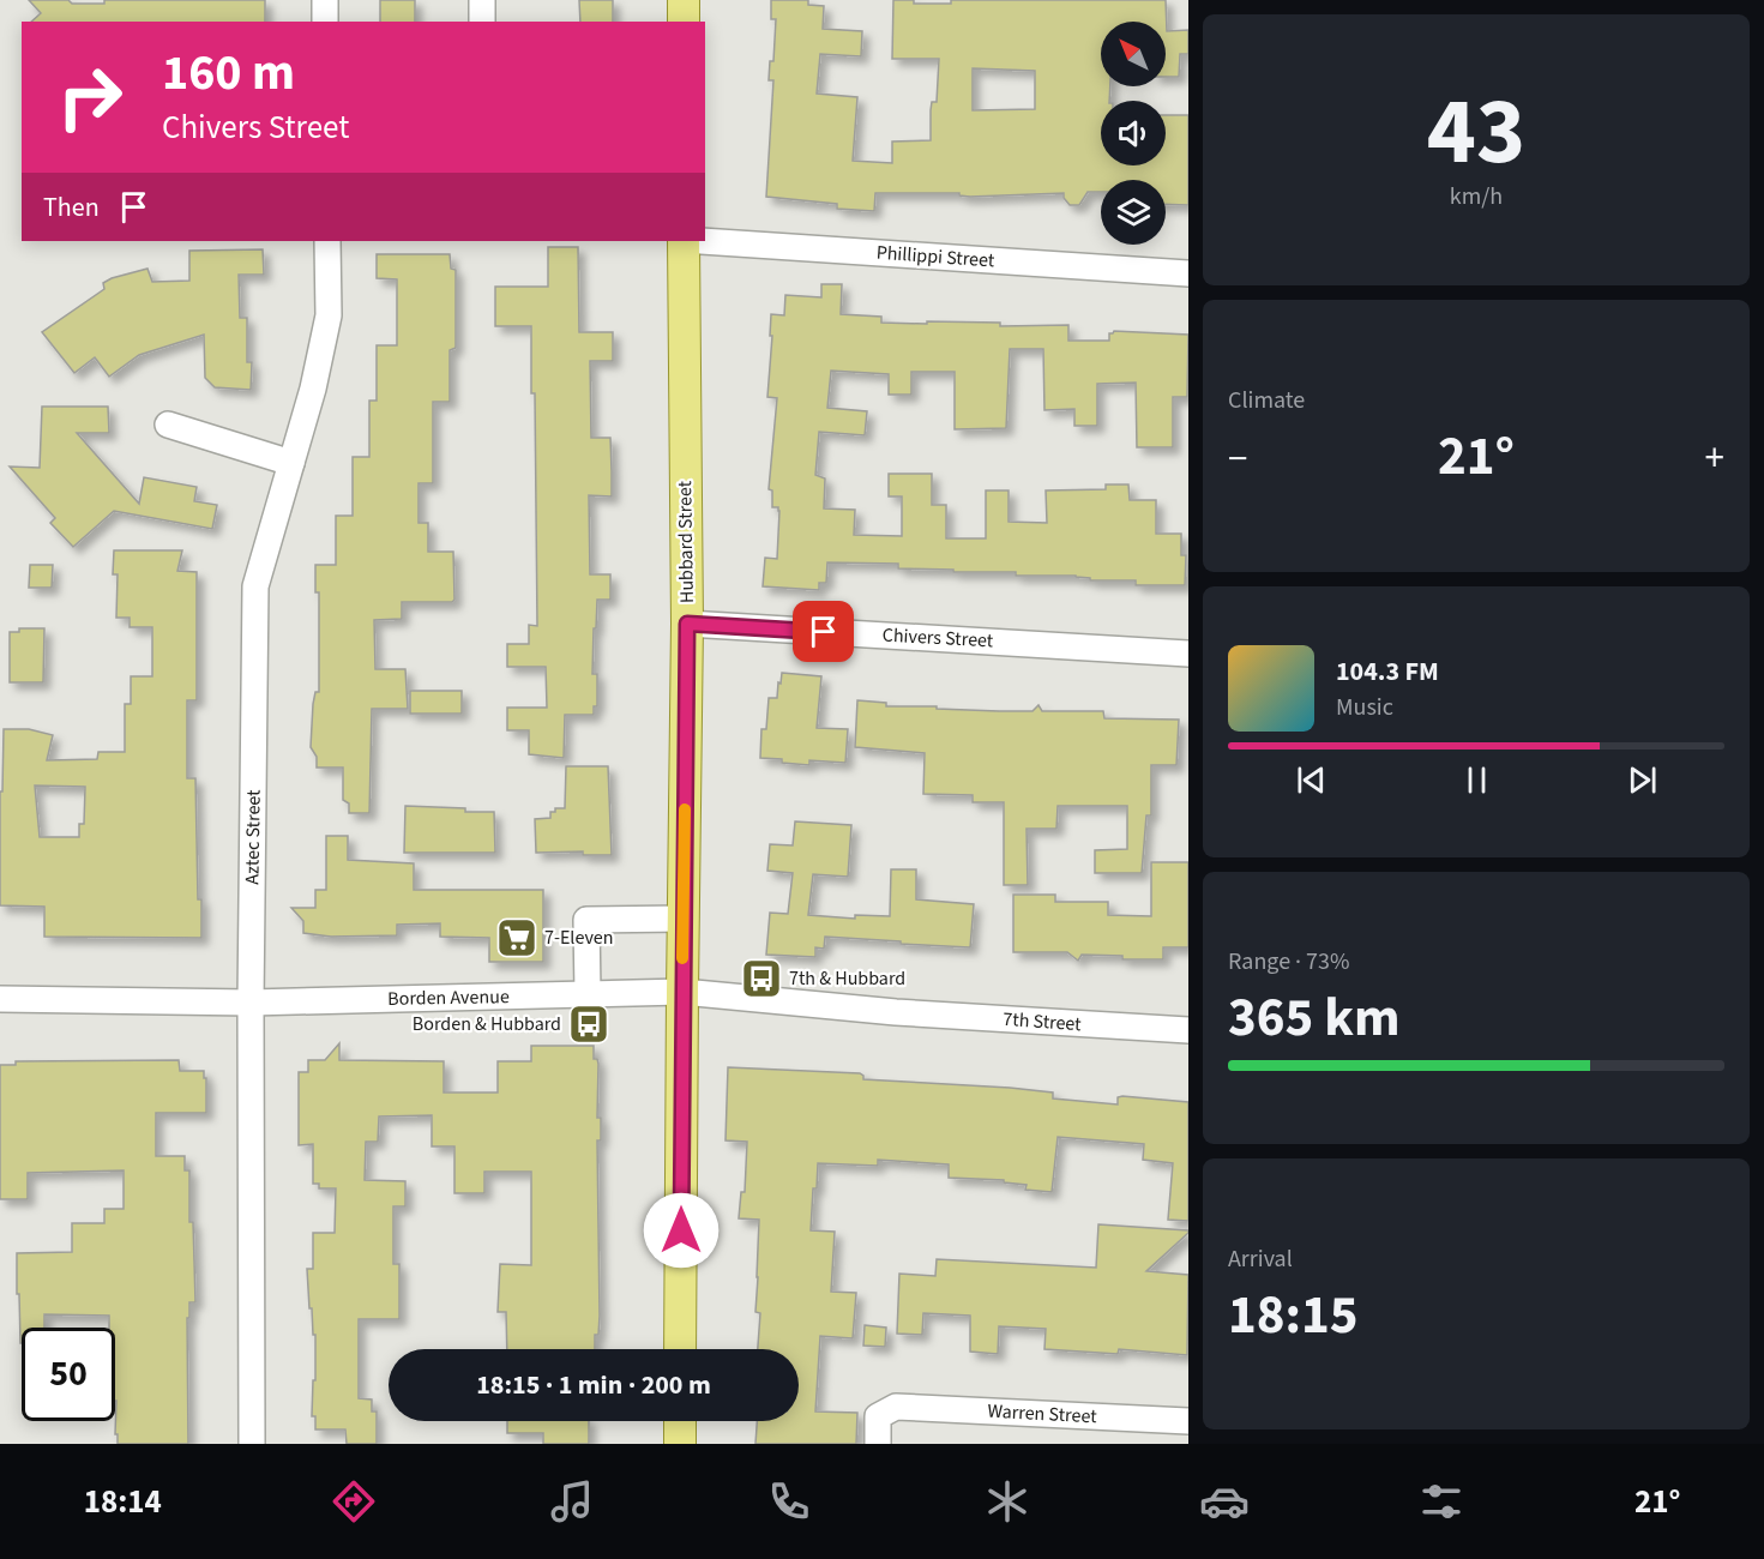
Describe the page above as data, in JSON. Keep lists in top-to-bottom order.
{
  "streets": {
    "main road": ["Hubbard Street"],
    "street": [
      "Phillippi Street",
      "Chivers Street",
      "Aztec Street",
      "Borden Avenue",
      "7th Street",
      "Warren Street"
    ]
  },
  "crossings": [
    ["Hubbard Street", "Chivers Street"],
    ["Hubbard Street", "Borden Avenue"],
    ["Aztec Street", "Borden Avenue"],
    ["Borden Avenue", "7th Street"]
  ],
  "places": {
    "supermarket": ["7-Eleven"],
    "bus stop": ["7th & Hubbard", "Borden & Hubbard"]
  },
  "north": "top left",
  "page": {
    "tile": [
      ["43", "km/h"],
      "Climate",
      ["Range · 73%", "365 km"],
      ["Arrival", "18:15"]
    ],
    "turn": ["160 m", "Chivers Street"],
    "then": "Then",
    "heat": ["−", "21°", "+"],
    "song": ["104.3 FM", "Music"],
    "limit": "50",
    "trip": "18:15 · 1 min · 200 m",
    "tabs": ["18:14", "21°"]
  }
}
